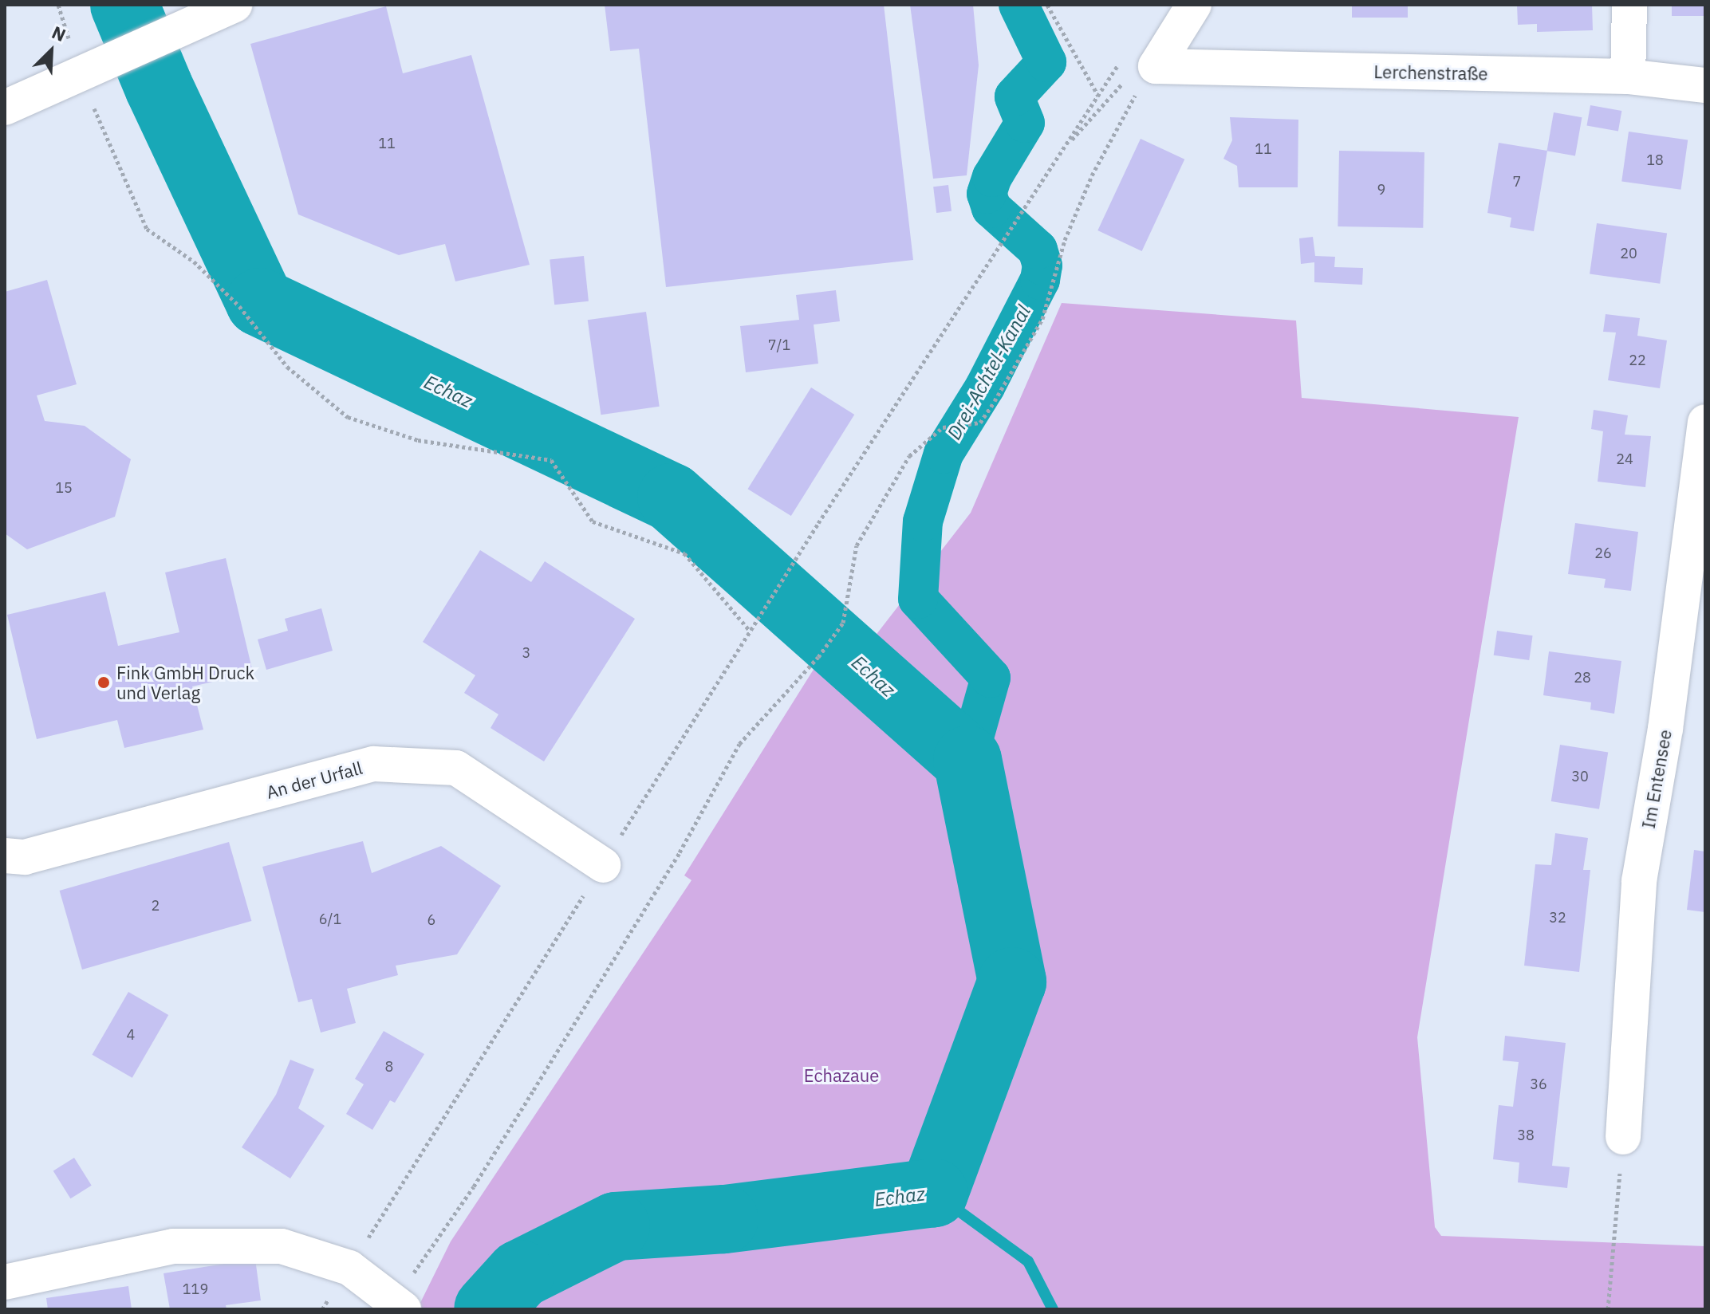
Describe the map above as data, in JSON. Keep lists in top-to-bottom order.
{
  "streets": {
    "street": ["Lerchenstraße", "Im Entensee", "An der Urfall"]
  },
  "water": ["Drei-Achtel-Kanal", "Echaz"],
  "parks": ["Echazaue"],
  "places": ["Fink GmbH Druck und Verlag"],
  "house_numbers": [
    "11",
    "11",
    "18",
    "7",
    "9",
    "20",
    "7/1",
    "22",
    "24",
    "15",
    "26",
    "3",
    "28",
    "30",
    "2",
    "32",
    "6/1",
    "6",
    "4",
    "8",
    "36",
    "38",
    "119"
  ],
  "north": "top right"
}
